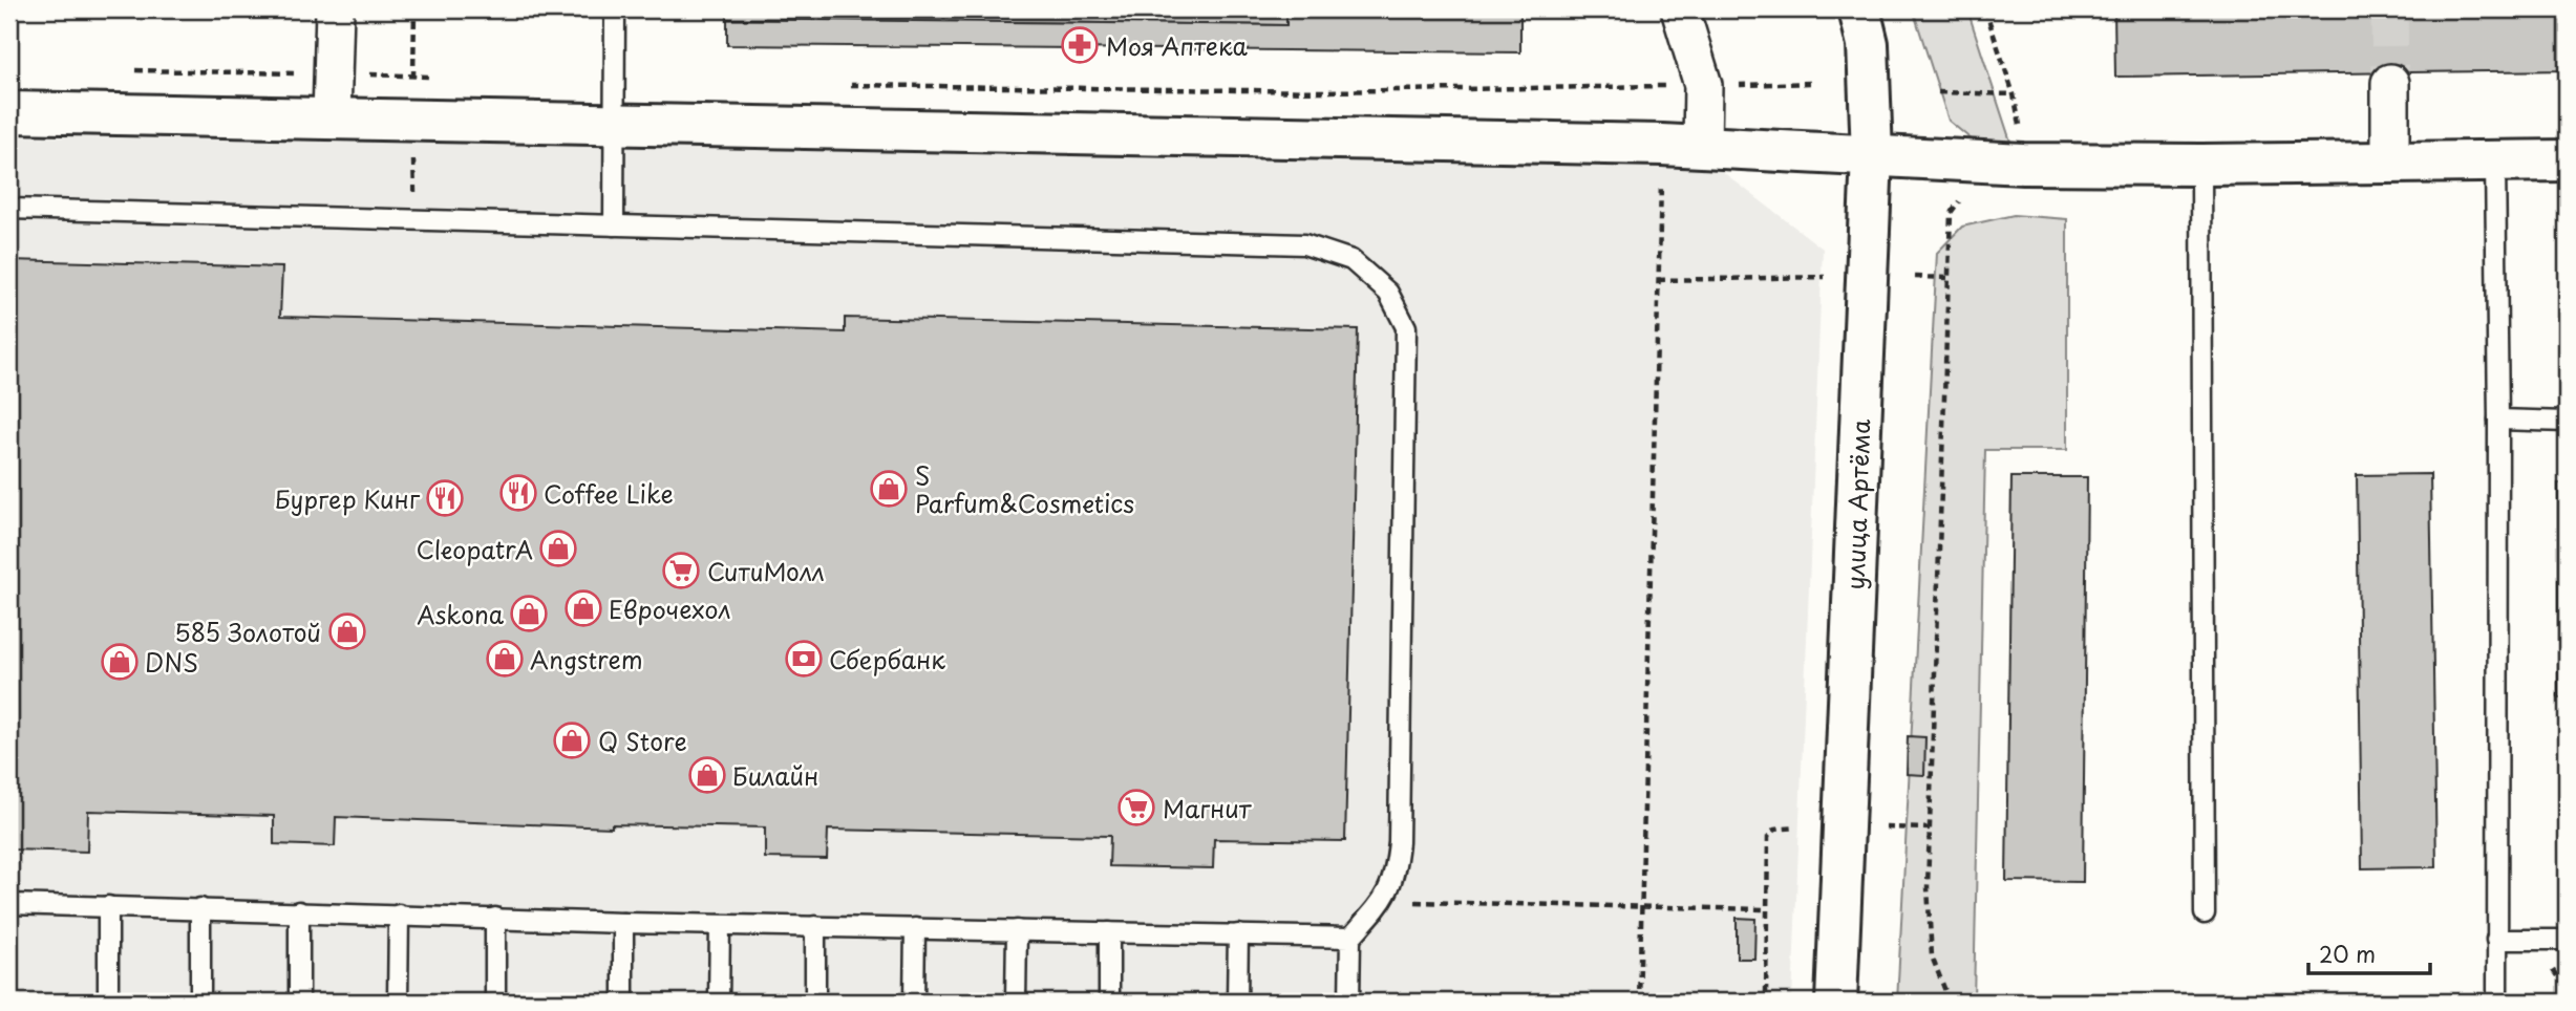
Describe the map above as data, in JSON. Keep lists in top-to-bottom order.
{
  "streets": {
    "street": ["улица Артёма"]
  },
  "places": {
    "pharmacy": ["Моя Аптека"],
    "shop": [
      "S Parfum&Cosmetics",
      "CleopatrA",
      "Еврочехол",
      "Askona",
      "585 Золотой",
      "Angstrem",
      "DNS",
      "Q Store",
      "Билайн"
    ],
    "restaurant": ["Coffee Like", "Бургер Кинг"],
    "supermarket": ["СитиМолл", "Магнит"],
    "bank": ["Сбербанк"]
  },
  "scale_bar": "20 m"
}
